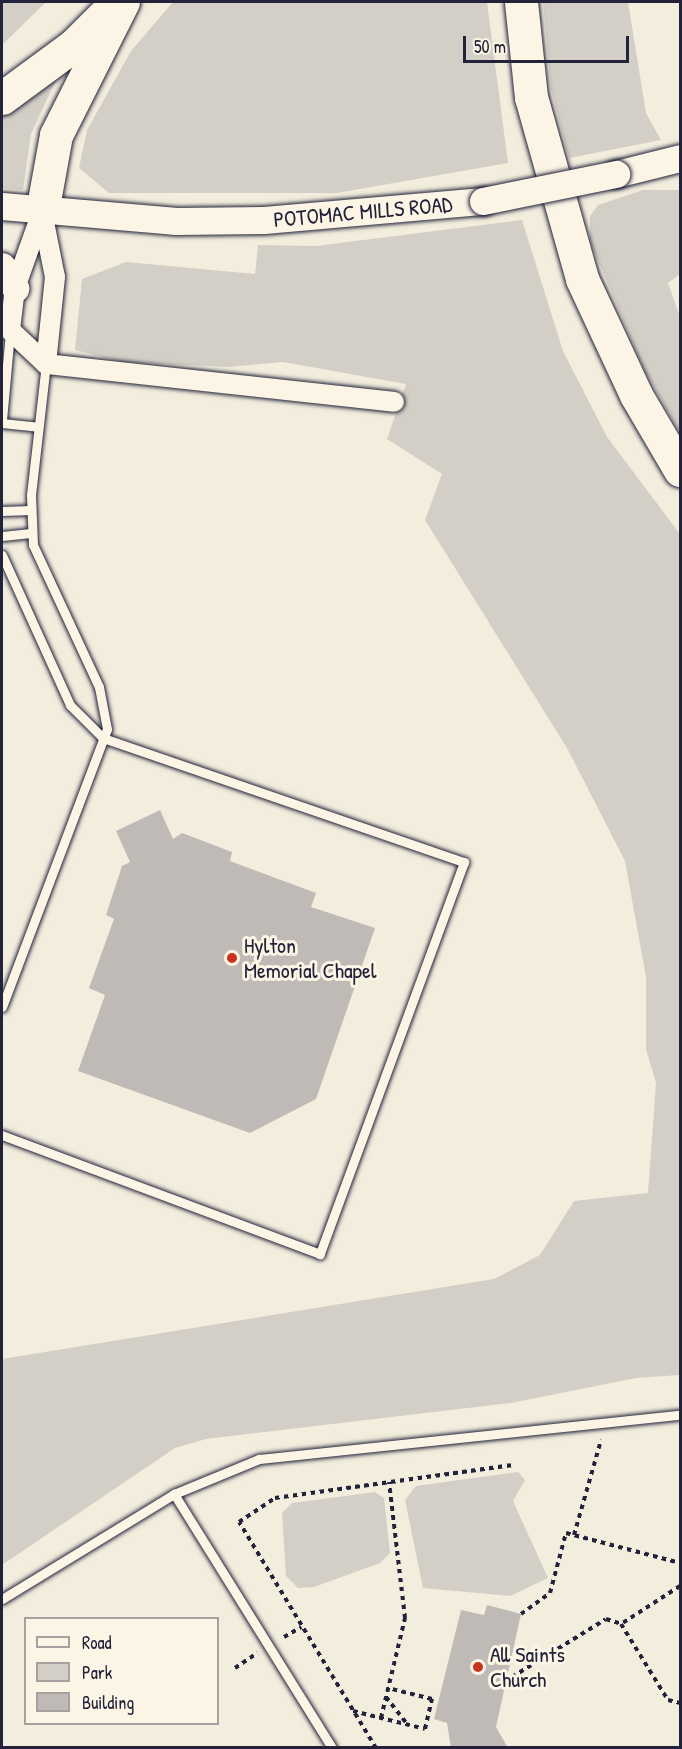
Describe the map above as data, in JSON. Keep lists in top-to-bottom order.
{
  "streets": {
    "street": ["POTOMAC MILLS ROAD"]
  },
  "places": ["Hylton Memorial Chapel", "All Saints Church"],
  "legend": ["Road", "Park", "Building"],
  "scale_bar": "50 m"
}
